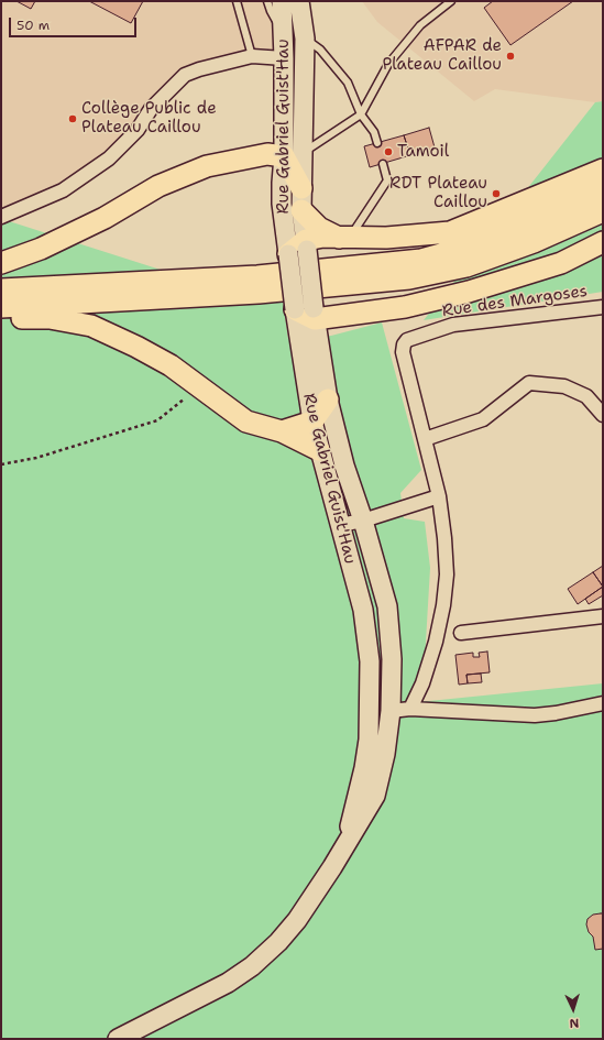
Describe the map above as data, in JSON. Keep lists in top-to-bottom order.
{
  "streets": {
    "main road": ["Rue Gabriel Guist'Hau"],
    "street": ["Rue des Margoses"]
  },
  "places": [
    "AFPAR de Plateau Caillou",
    "Collège Public de Plateau Caillou",
    "Tamoil",
    "RDT Plateau Caillou"
  ],
  "scale_bar": "50 m",
  "north": "bottom"
}
